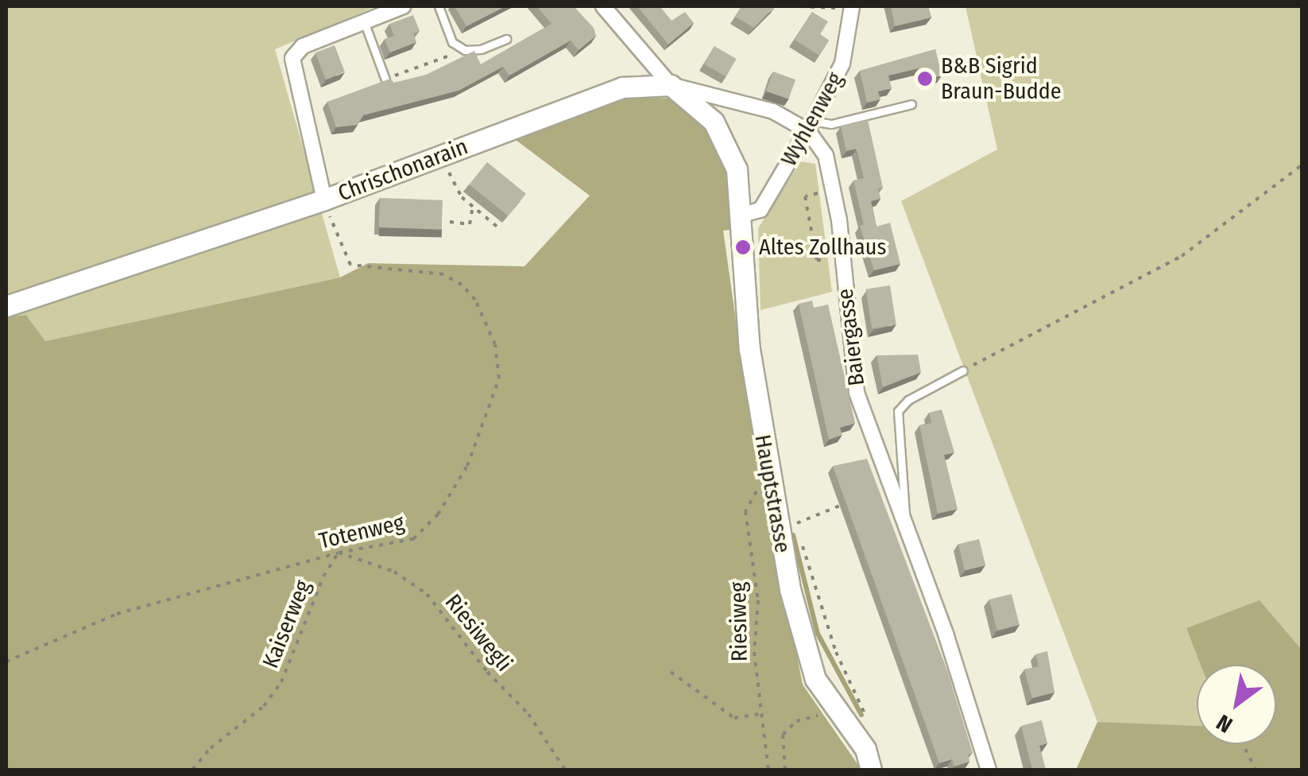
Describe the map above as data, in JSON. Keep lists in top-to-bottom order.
{
  "streets": {
    "street": [
      "Wyhlenweg",
      "Chrischonarain",
      "Baiergasse",
      "Hauptstrasse"
    ],
    "path": [
      "Totenweg",
      "Riesiweg",
      "Kaiserweg",
      "Riesiwegli"
    ]
  },
  "crossings": [
    ["Wyhlenweg", "Baiergasse"],
    ["Wyhlenweg", "Hauptstrasse"],
    ["Chrischonarain", "Totenweg"],
    ["Hauptstrasse", "Riesiweg"],
    ["Totenweg", "Kaiserweg"],
    ["Totenweg", "Riesiwegli"],
    ["Kaiserweg", "Riesiwegli"]
  ],
  "places": ["B&B Sigrid Braun-Budde", "Altes Zollhaus"],
  "north": "bottom left"
}
